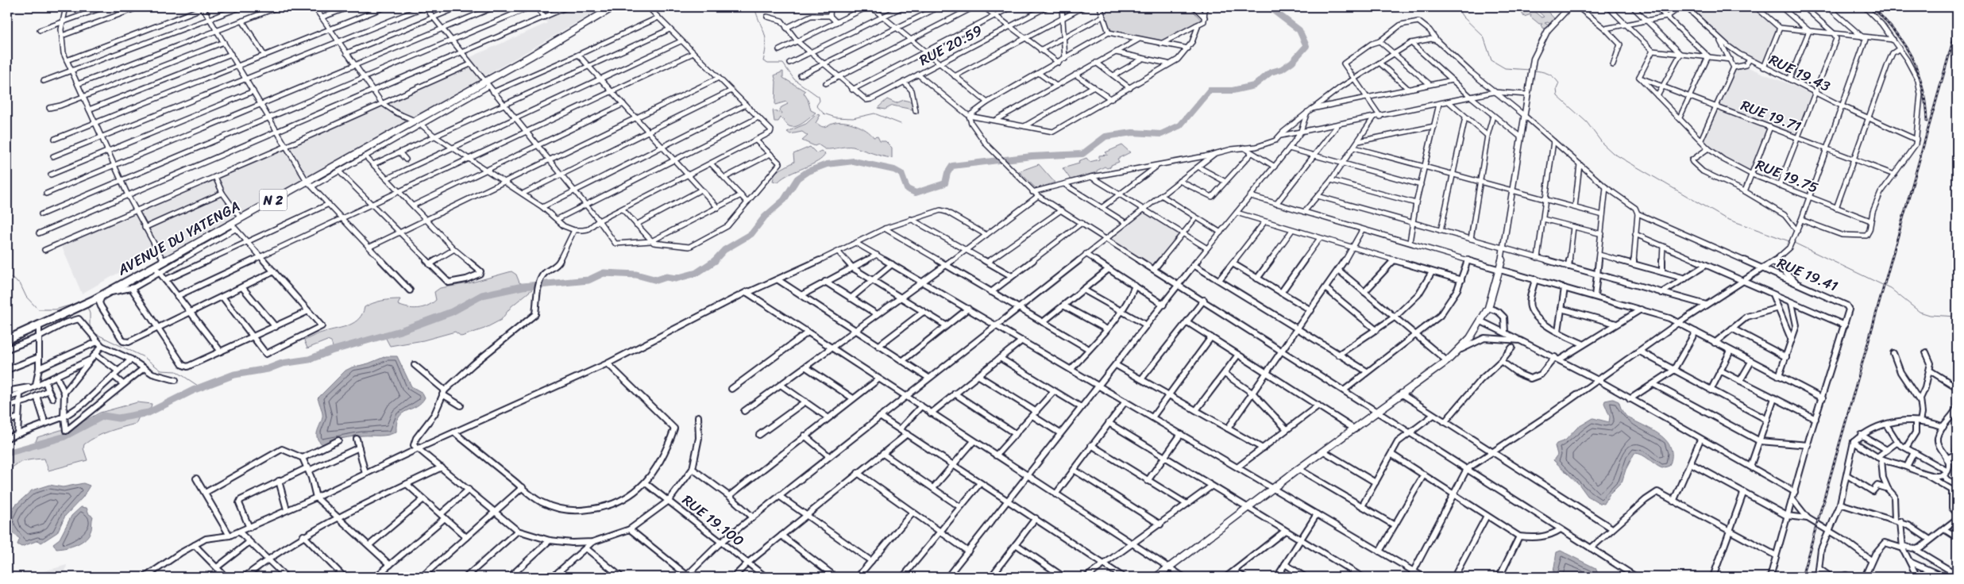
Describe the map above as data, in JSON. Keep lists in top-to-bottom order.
{
  "streets": {
    "main road": ["N 2", "AVENUE DU YATENGA"],
    "street": [
      "RUE 20.59",
      "RUE 19.43",
      "RUE 19.71",
      "RUE 19.75",
      "RUE 19.41",
      "RUE 19.100"
    ]
  },
  "crossings": [
    ["RUE 19.71", "RUE 19.75"],
    ["N 2", "AVENUE DU YATENGA"]
  ]
}
